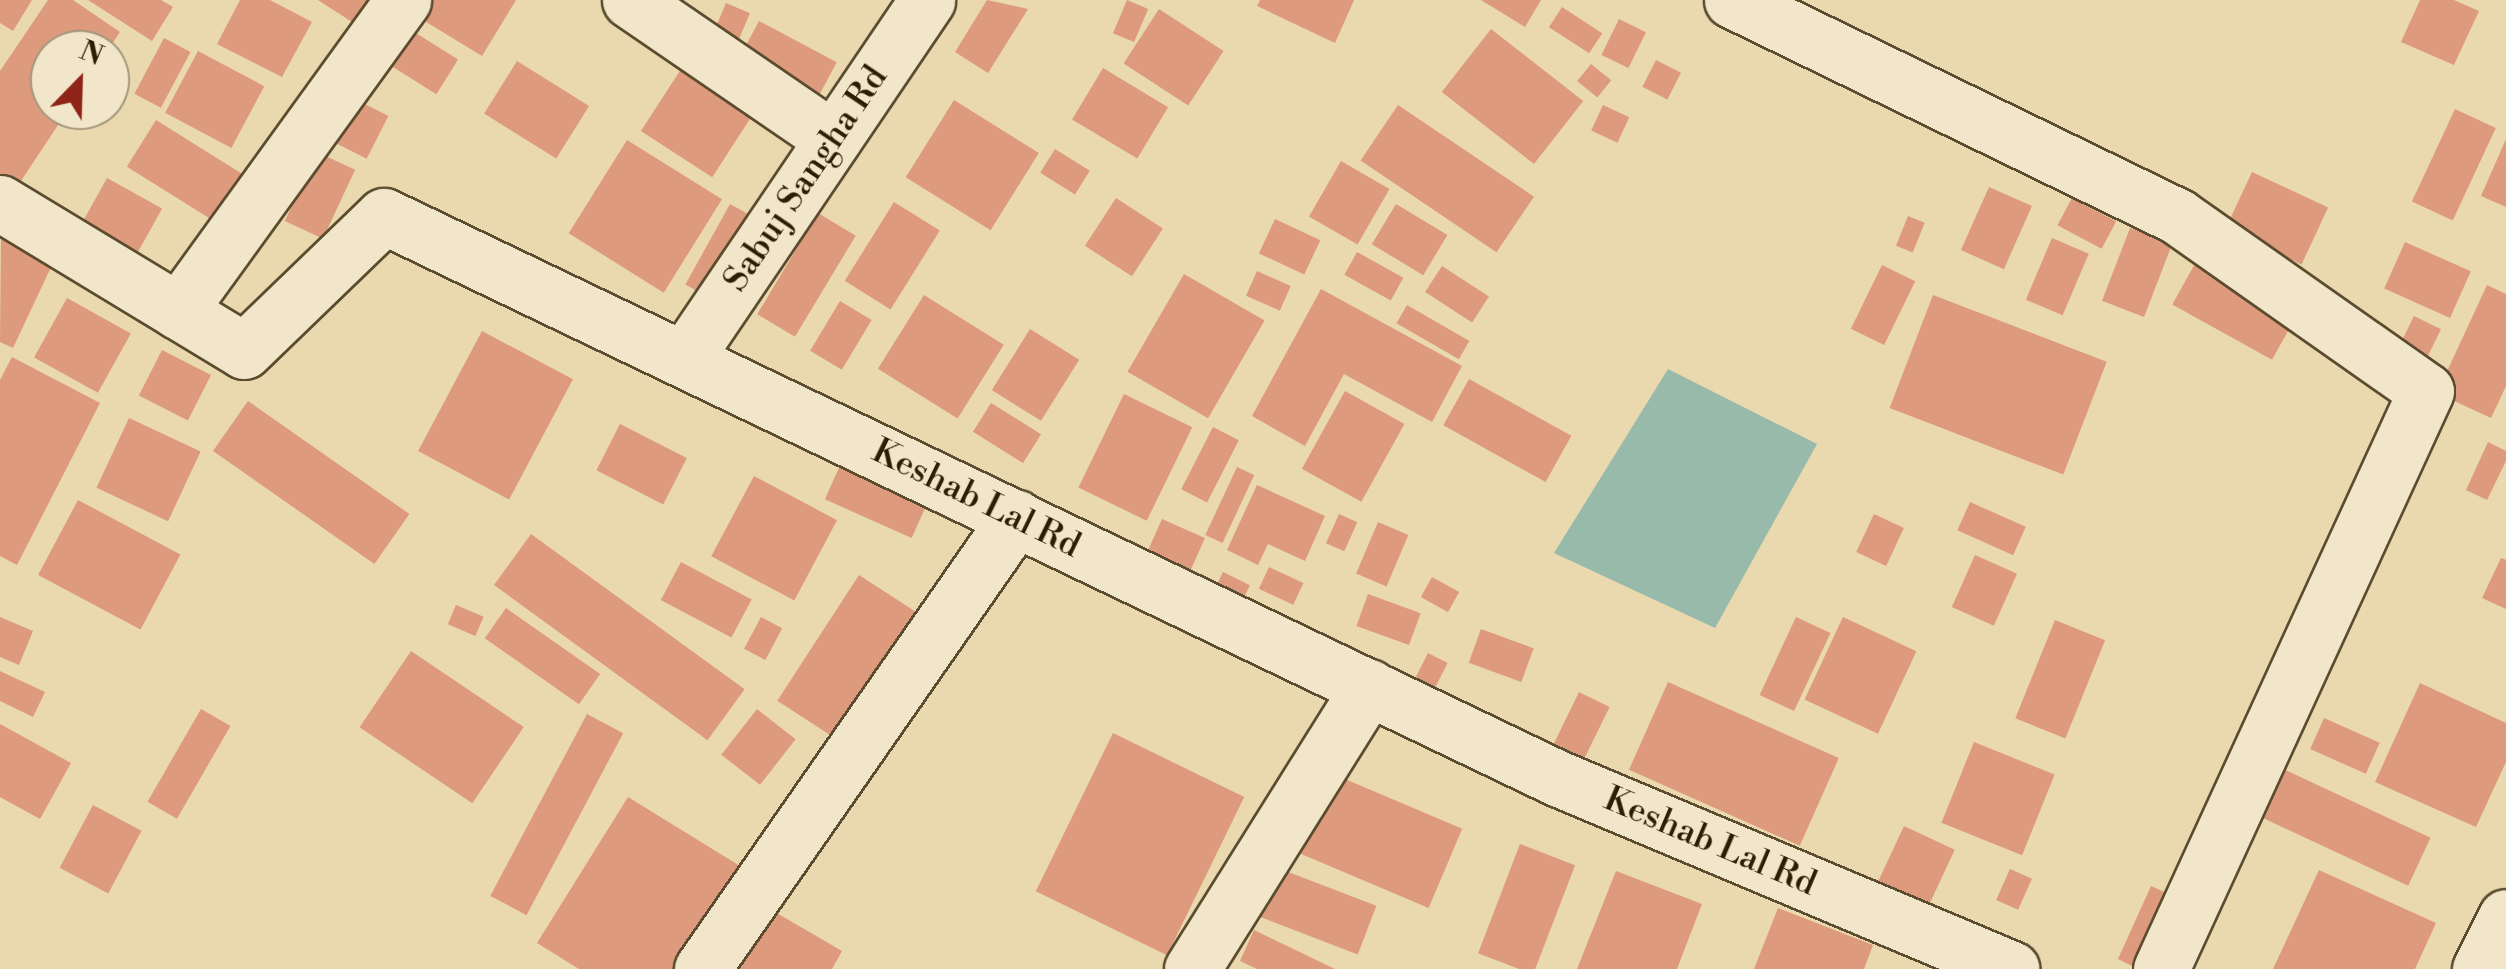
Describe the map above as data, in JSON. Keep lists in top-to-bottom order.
{
  "streets": {
    "street": ["Sabuj Sangha Rd", "Keshab Lal Rd"]
  },
  "crossings": [
    ["Sabuj Sangha Rd", "Keshab Lal Rd"]
  ],
  "north": "top right"
}
